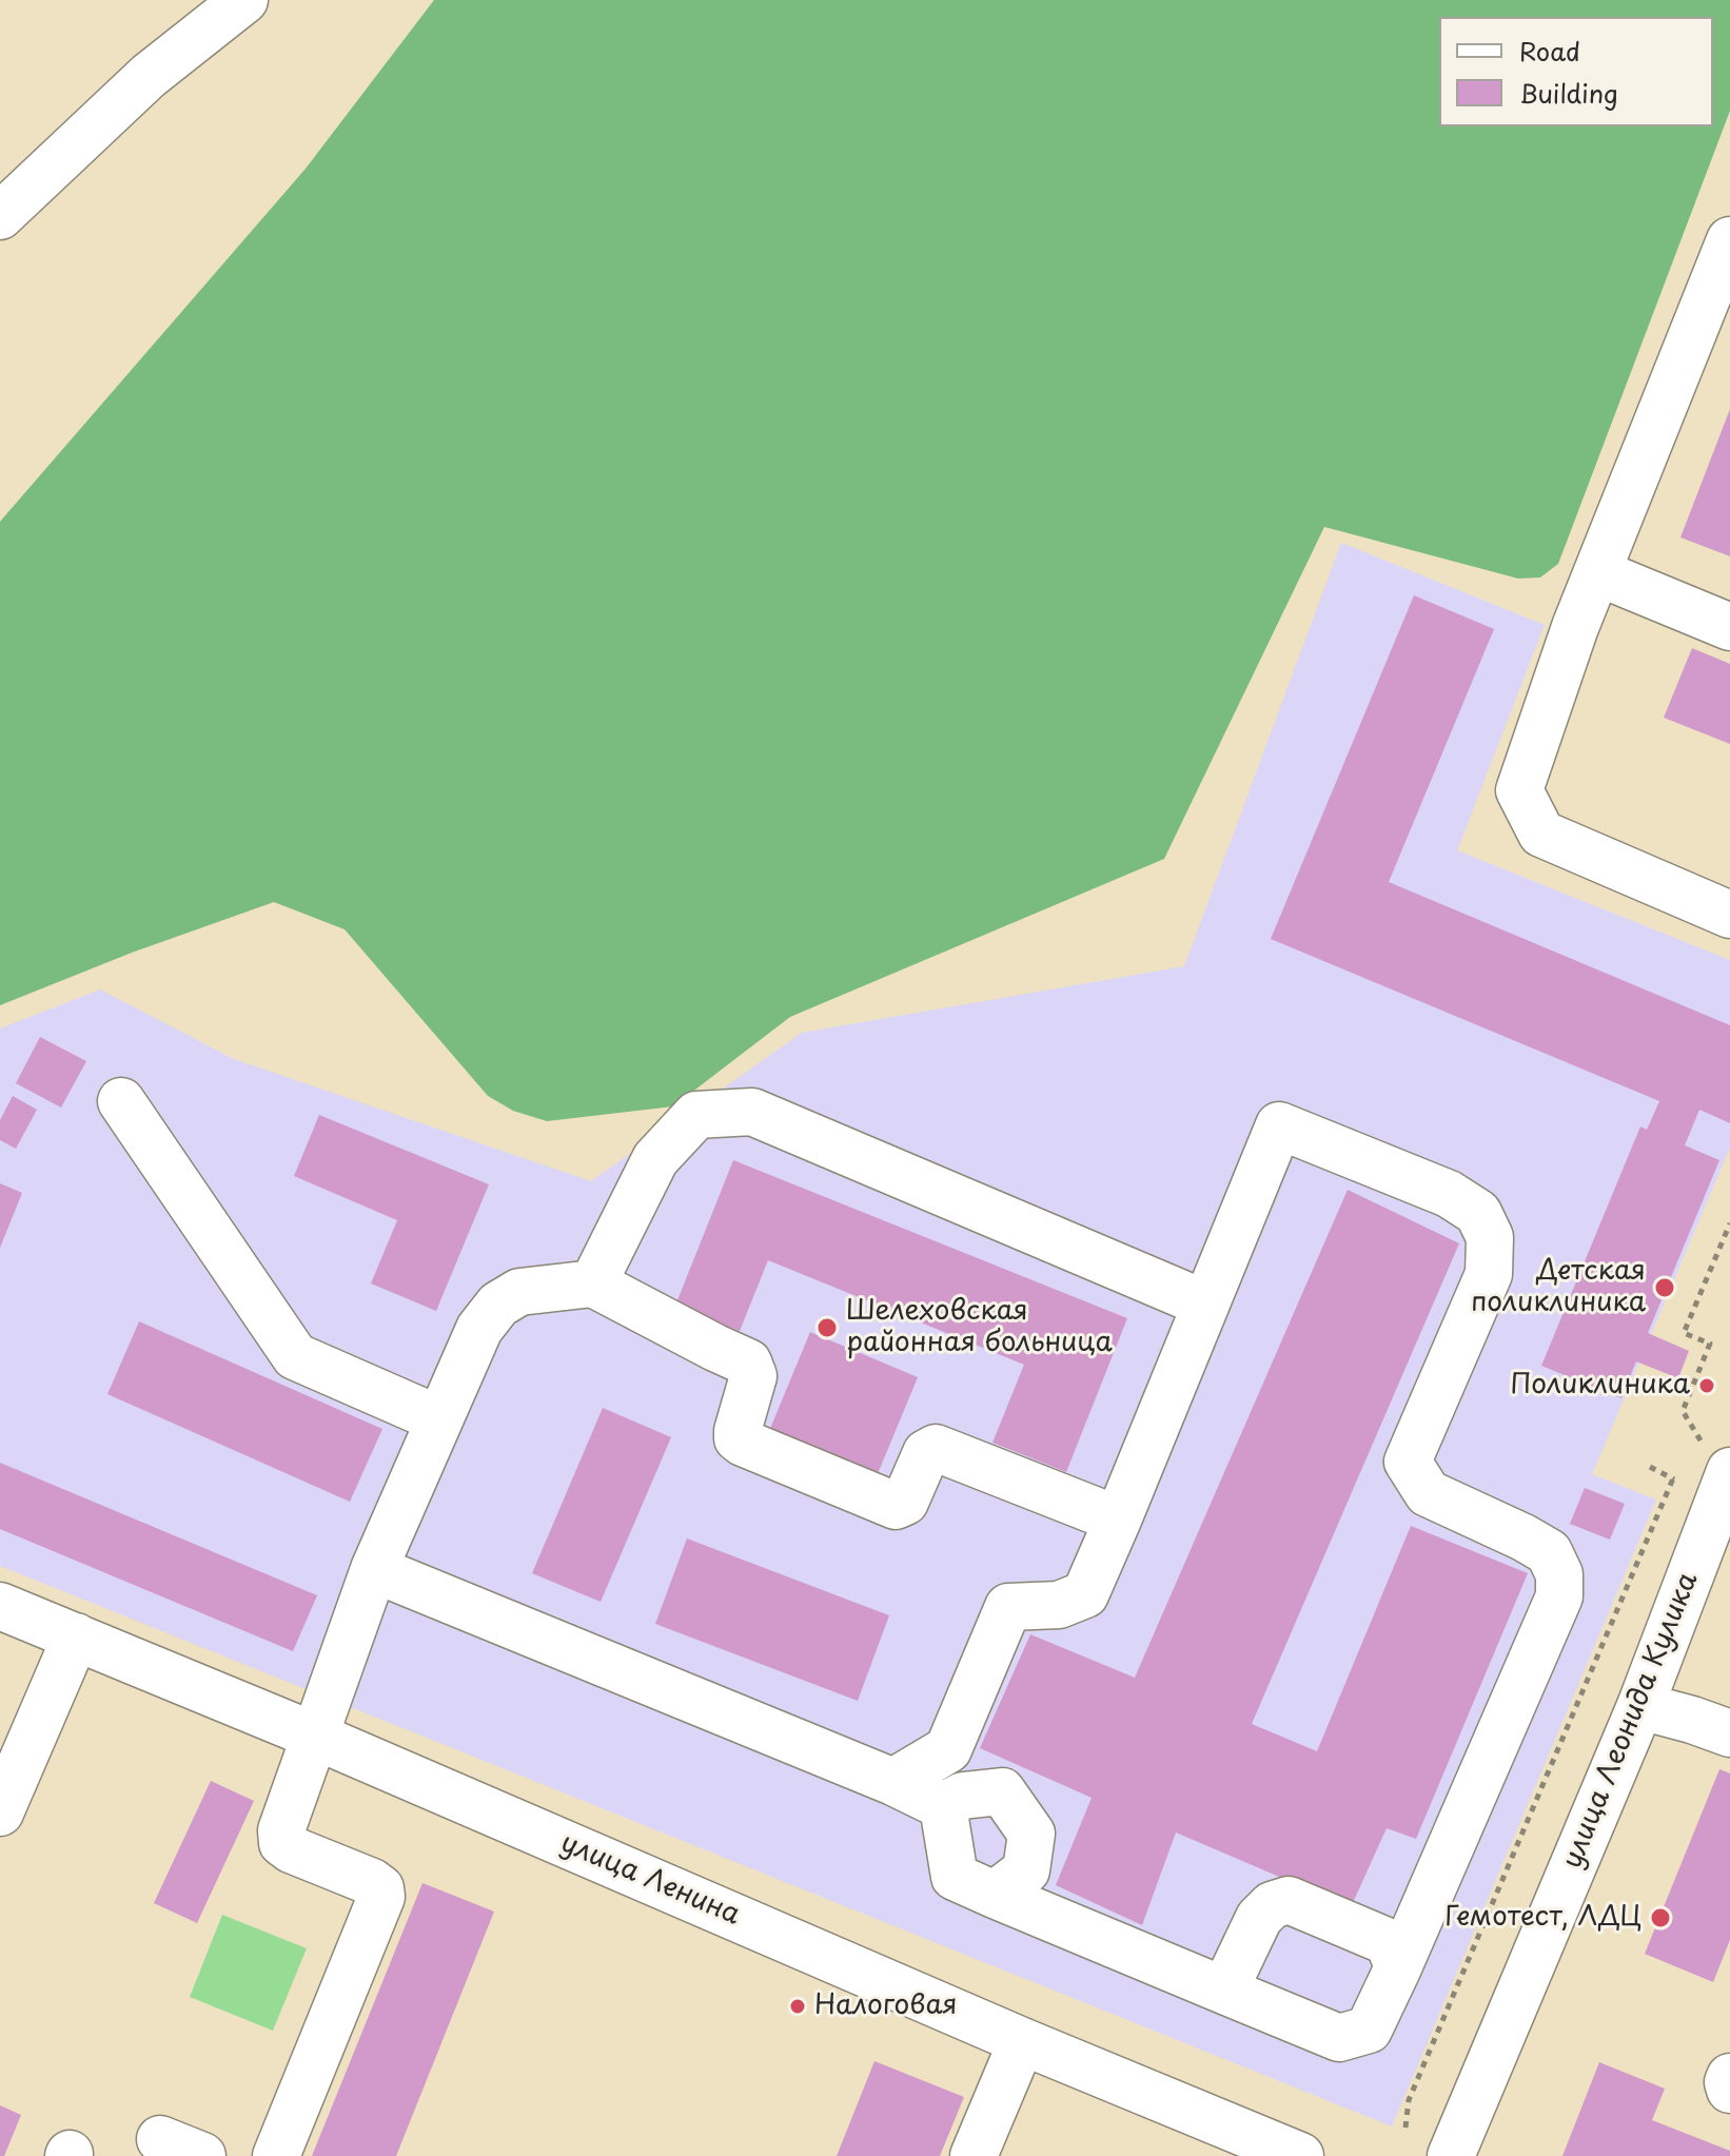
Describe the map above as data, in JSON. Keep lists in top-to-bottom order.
{
  "streets": {
    "street": ["улица Леонида Кулика", "улица Ленина"]
  },
  "places": [
    "Детская поликлиника",
    "Шелеховская районная больница",
    "Поликлиника",
    "Гемотест, ЛДЦ",
    "Налоговая"
  ],
  "legend": ["Road", "Building"]
}
